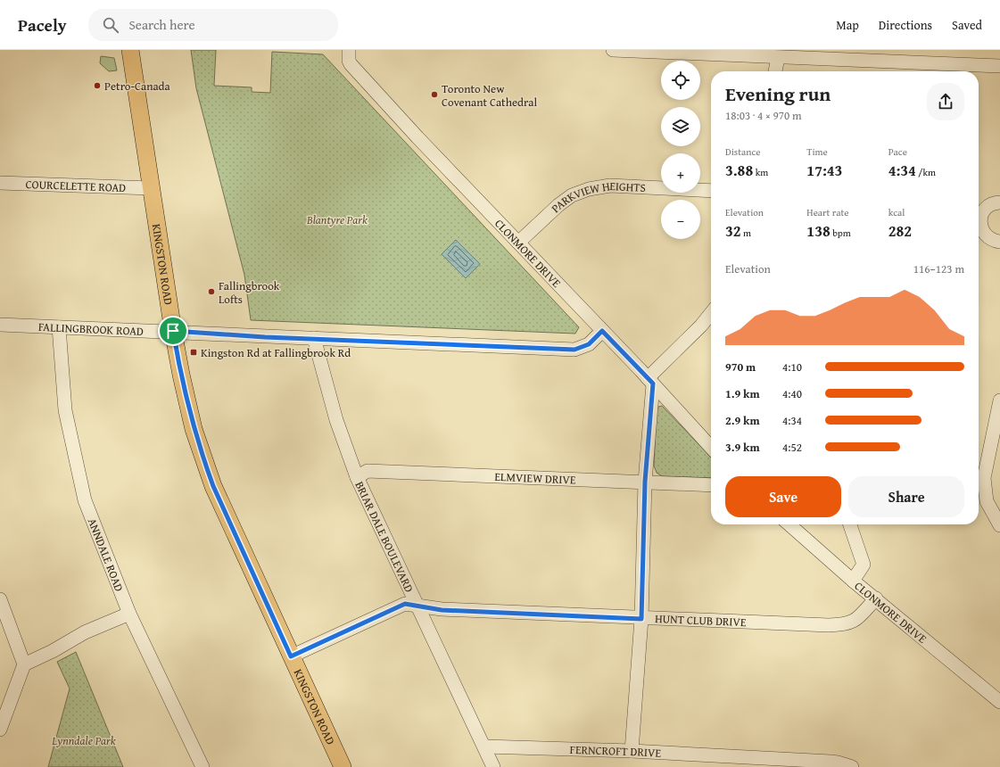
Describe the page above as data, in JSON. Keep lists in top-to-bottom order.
{
  "streets": {
    "main road": ["KINGSTON ROAD"],
    "street": [
      "COURCELETTE ROAD",
      "PARKVIEW HEIGHTS",
      "CLONMORE DRIVE",
      "FALLINGBROOK ROAD",
      "ELMVIEW DRIVE",
      "BRIAR DALE BOULEVARD",
      "ANNDALE ROAD",
      "HUNT CLUB DRIVE",
      "FERNCROFT DRIVE"
    ]
  },
  "crossings": [
    ["COURCELETTE ROAD", "KINGSTON ROAD"],
    ["PARKVIEW HEIGHTS", "CLONMORE DRIVE"],
    ["CLONMORE DRIVE", "FALLINGBROOK ROAD"],
    ["CLONMORE DRIVE", "HUNT CLUB DRIVE"],
    ["KINGSTON ROAD", "FALLINGBROOK ROAD"],
    ["KINGSTON ROAD", "HUNT CLUB DRIVE"],
    ["FALLINGBROOK ROAD", "BRIAR DALE BOULEVARD"],
    ["FALLINGBROOK ROAD", "ANNDALE ROAD"],
    ["ELMVIEW DRIVE", "BRIAR DALE BOULEVARD"],
    ["BRIAR DALE BOULEVARD", "HUNT CLUB DRIVE"],
    ["BRIAR DALE BOULEVARD", "FERNCROFT DRIVE"]
  ],
  "parks": ["Blantyre Park", "Lynndale Park"],
  "places": {
    "other": ["Petro-Canada", "Toronto New Covenant Cathedral", "Fallingbrook Lofts"],
    "transit": ["Kingston Rd at Fallingbrook Rd"]
  },
  "page": {
    "header": "Pacely",
    "search": "Search here",
    "nav": ["Map", "Directions", "Saved"],
    "map_buttons": ["+", "−"],
    "heading": ["Evening run", "18:03 · 4 × 970 m"],
    "stats": [
      ["Distance", "3.88 km"],
      ["Time", "17:43"],
      ["Pace", "4:34 /km"],
      ["Elevation", "32 m"],
      ["Heart rate", "138 bpm"],
      ["kcal", "282"]
    ],
    "chart": ["Elevation", "116–123 m"],
    "list": [
      {
        "name": "970 m",
        "note": "4:10"
      },
      {
        "name": "1.9 km",
        "note": "4:40"
      },
      {
        "name": "2.9 km",
        "note": "4:34"
      },
      {
        "name": "3.9 km",
        "note": "4:52"
      }
    ],
    "buttons": ["Save", "Share"]
  }
}
